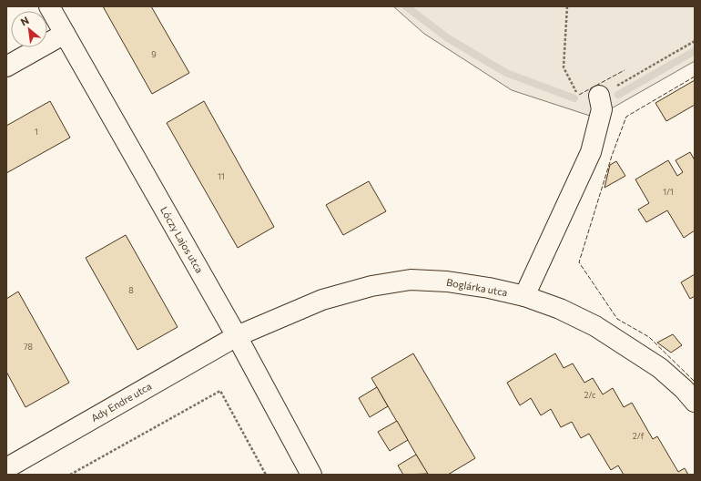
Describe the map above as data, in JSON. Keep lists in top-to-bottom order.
{
  "streets": {
    "street": ["Lóczy Lajos utca", "Boglárka utca", "Ady Endre utca"]
  },
  "crossings": [
    ["Lóczy Lajos utca", "Boglárka utca"],
    ["Lóczy Lajos utca", "Ady Endre utca"],
    ["Boglárka utca", "Ady Endre utca"]
  ],
  "house_numbers": [
    "9",
    "1",
    "11",
    "1/1",
    "8",
    "78",
    "2/c",
    "2/f"
  ],
  "north": "top left"
}
